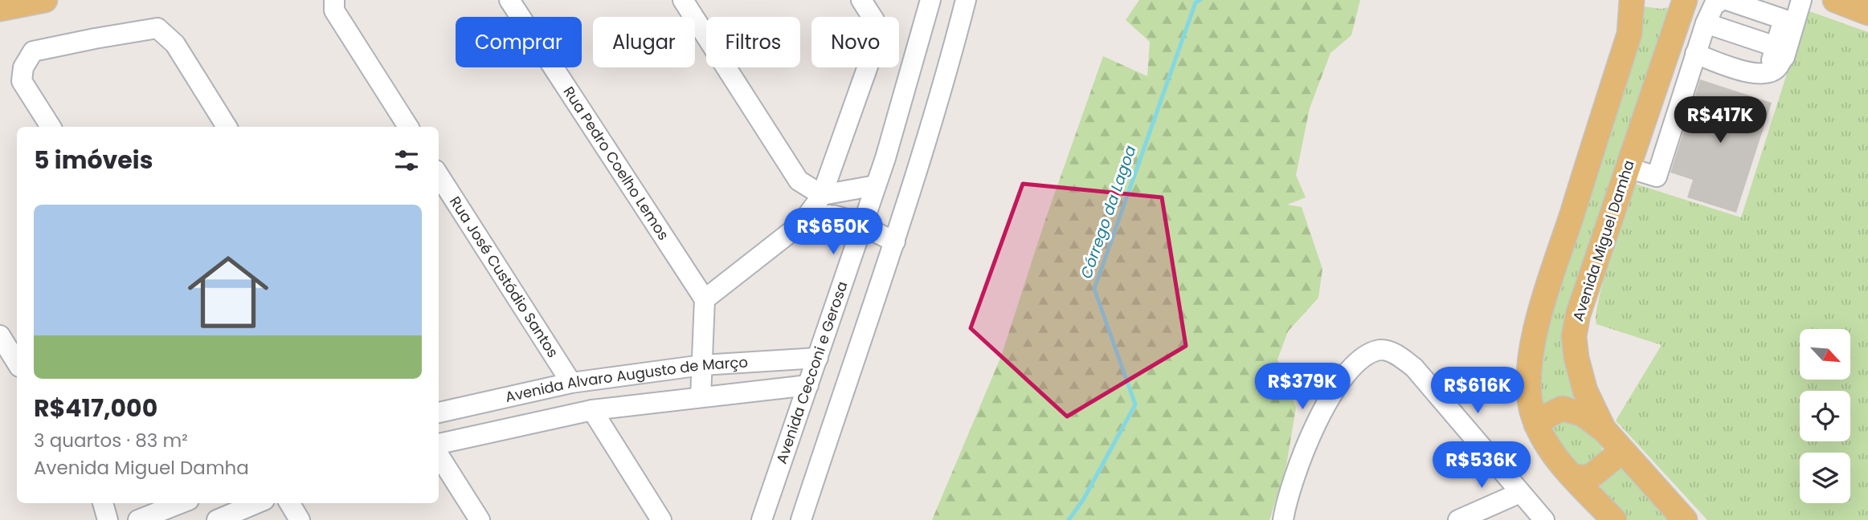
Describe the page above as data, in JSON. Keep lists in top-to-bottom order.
{
  "streets": {
    "main road": ["Avenida Miguel Damha"],
    "street": [
      "Rua Pedro Coelho Lemos",
      "Rua José Custódio Santos",
      "Avenida Cecconi e Gerosa",
      "Avenida Alvaro Augusto de Março"
    ]
  },
  "crossings": [
    ["Rua José Custódio Santos", "Avenida Alvaro Augusto de Março"],
    ["Avenida Cecconi e Gerosa", "Avenida Alvaro Augusto de Março"]
  ],
  "water": ["Córrego da Lagoa"],
  "north": "bottom right",
  "page": {
    "chip": [
      "Comprar",
      "Alugar",
      "Filtros",
      "Novo"
    ],
    "price": [
      "R$417K",
      "R$650K",
      "R$379K",
      "R$616K",
      "R$536K"
    ],
    "heading": "5 imóveis",
    "list": [
      {
        "name": "R$417,000",
        "note": "3 quartos · 83 m² · Avenida Miguel Damha"
      }
    ]
  }
}
